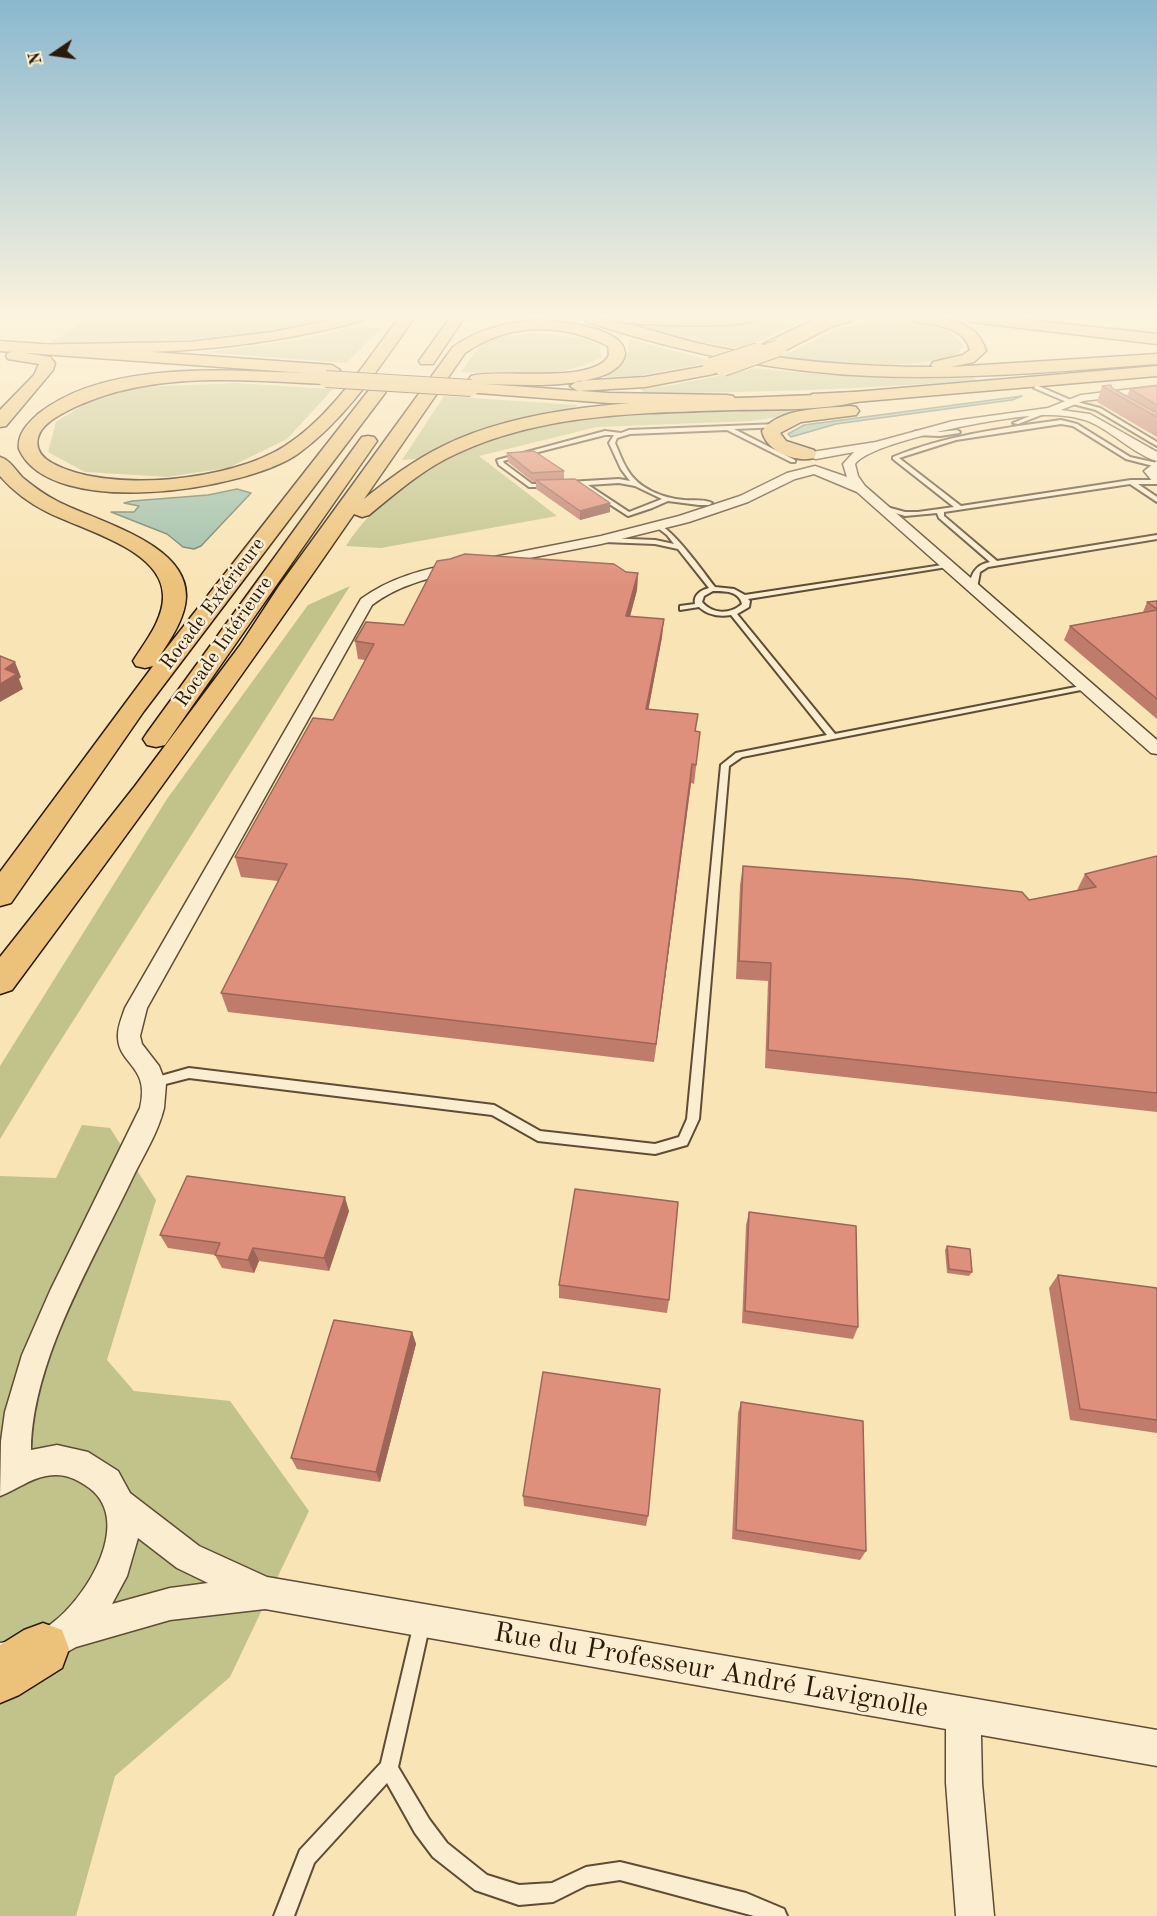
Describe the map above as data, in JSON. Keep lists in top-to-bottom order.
{
  "streets": {
    "highway": ["Rocade Extérieure", "Rocade Intérieure"],
    "street": ["Rue du Professeur André Lavignolle"]
  },
  "north": "left"
}
